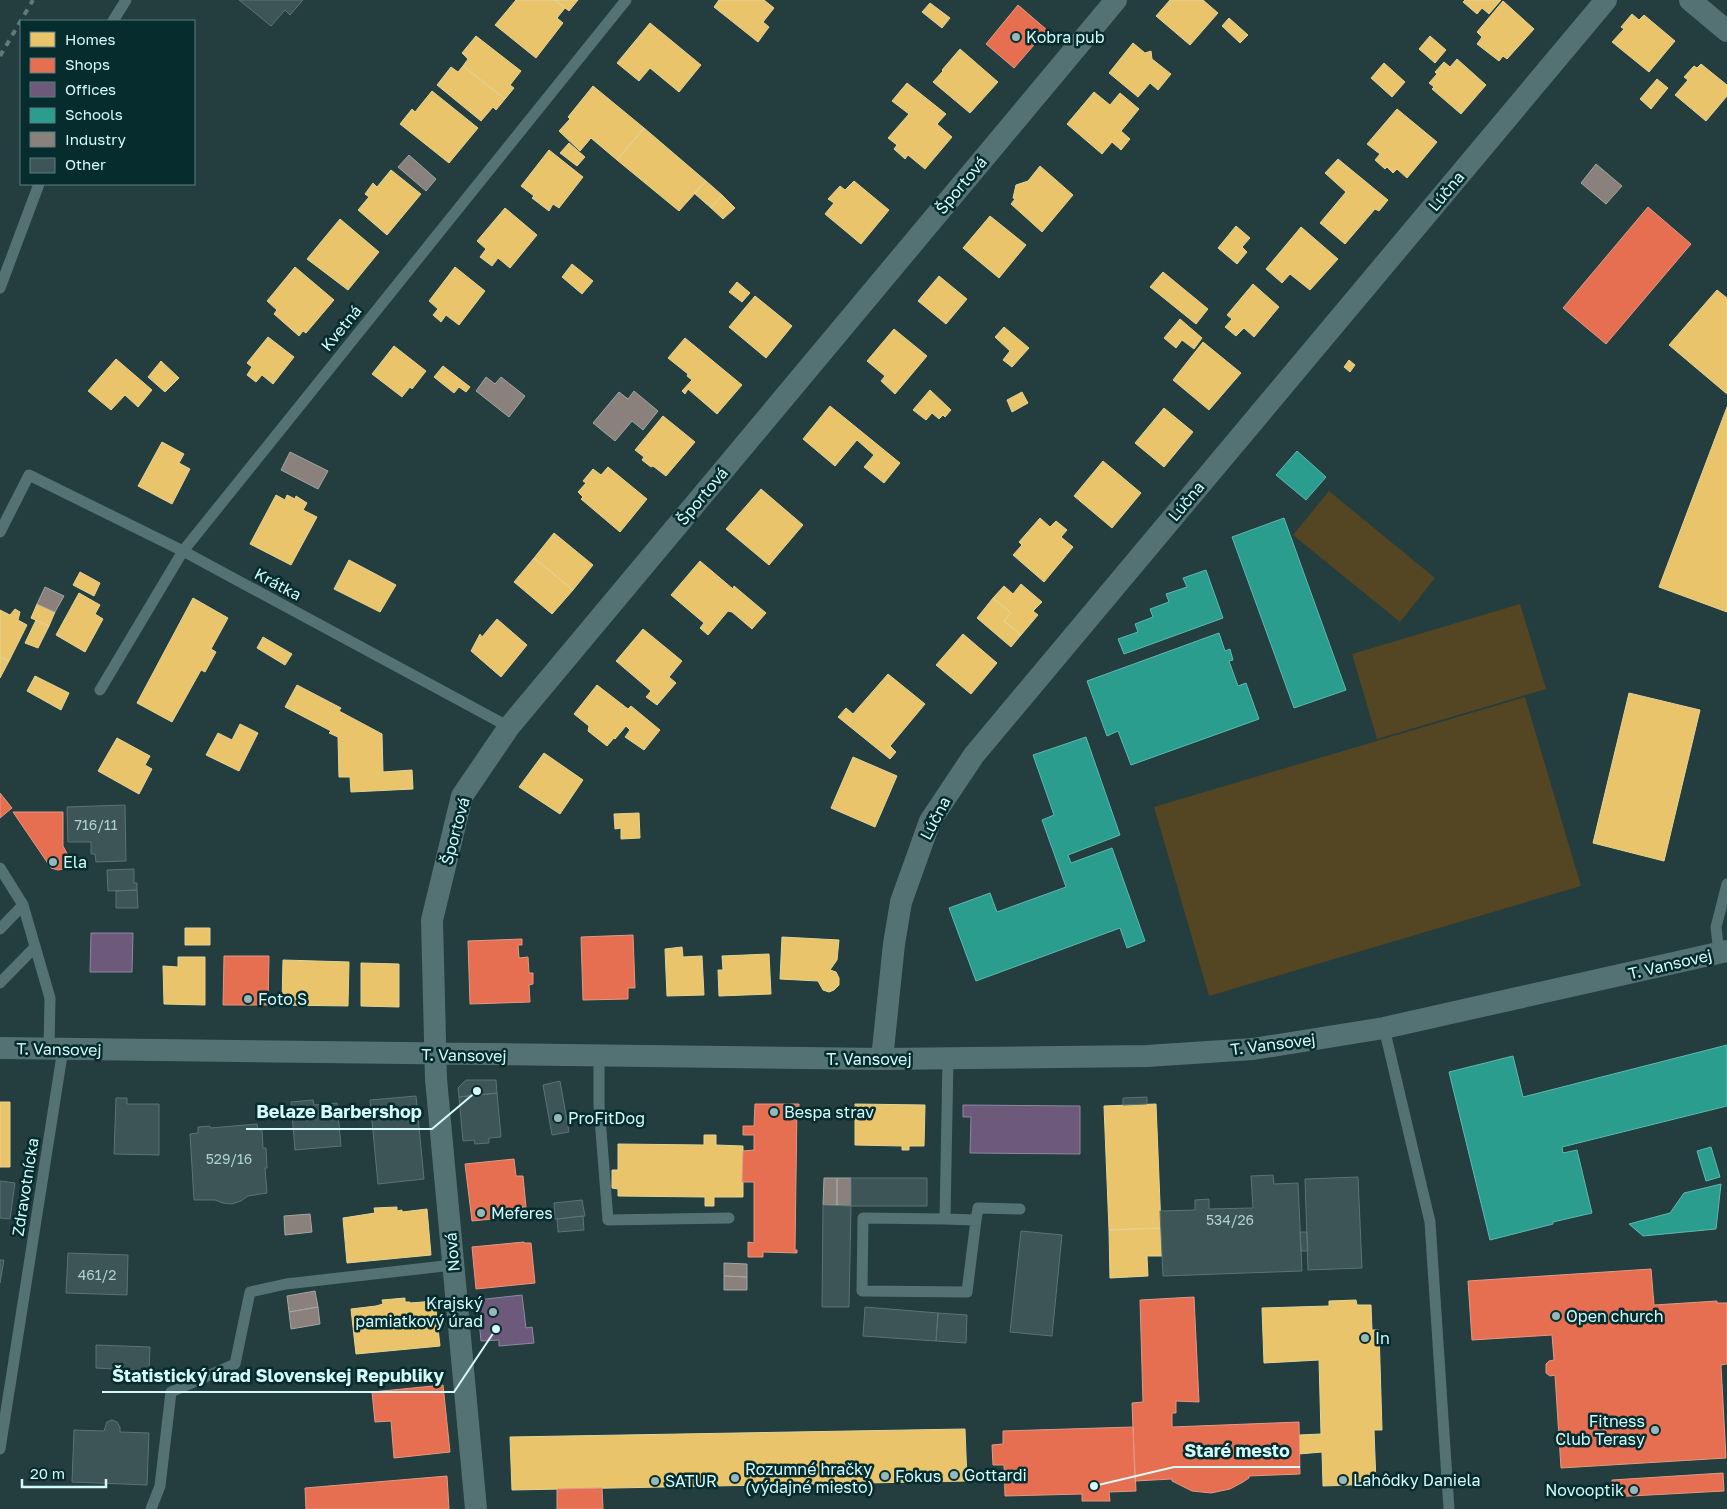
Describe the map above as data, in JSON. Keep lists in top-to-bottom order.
{
  "streets": {
    "street": [
      "Športová",
      "Lúčna",
      "T. Vansovej",
      "Nová"
    ],
    "lane": ["Kvetná", "Krátka", "Zdravotnícka"]
  },
  "crossings": [
    ["Športová", "Krátka"],
    ["Športová", "T. Vansovej"],
    ["Športová", "Nová"],
    ["Lúčna", "T. Vansovej"],
    ["Kvetná", "Krátka"],
    ["T. Vansovej", "Zdravotnícka"],
    ["T. Vansovej", "Nová"]
  ],
  "places": [
    "Kobra pub",
    "Ela",
    "Foto S",
    "Belaze Barbershop",
    "Bespa strav",
    "ProFitDog",
    "Meferes",
    "Krajský pamiatkový úrad",
    "Open church",
    "Štatistický úrad Slovenskej Republiky",
    "In",
    "Fitness Club Terasy",
    "Gottardi",
    "Fokus",
    "Rozumné hračky (výdajné miesto)",
    "Lahôdky Daniela",
    "SATUR",
    "Staré mesto",
    "Novooptik"
  ],
  "house_numbers": [
    "716/11",
    "529/16",
    "534/26",
    "461/2"
  ],
  "legend": [
    "Homes",
    "Shops",
    "Offices",
    "Schools",
    "Industry",
    "Other"
  ],
  "scale_bar": "20 m"
}
